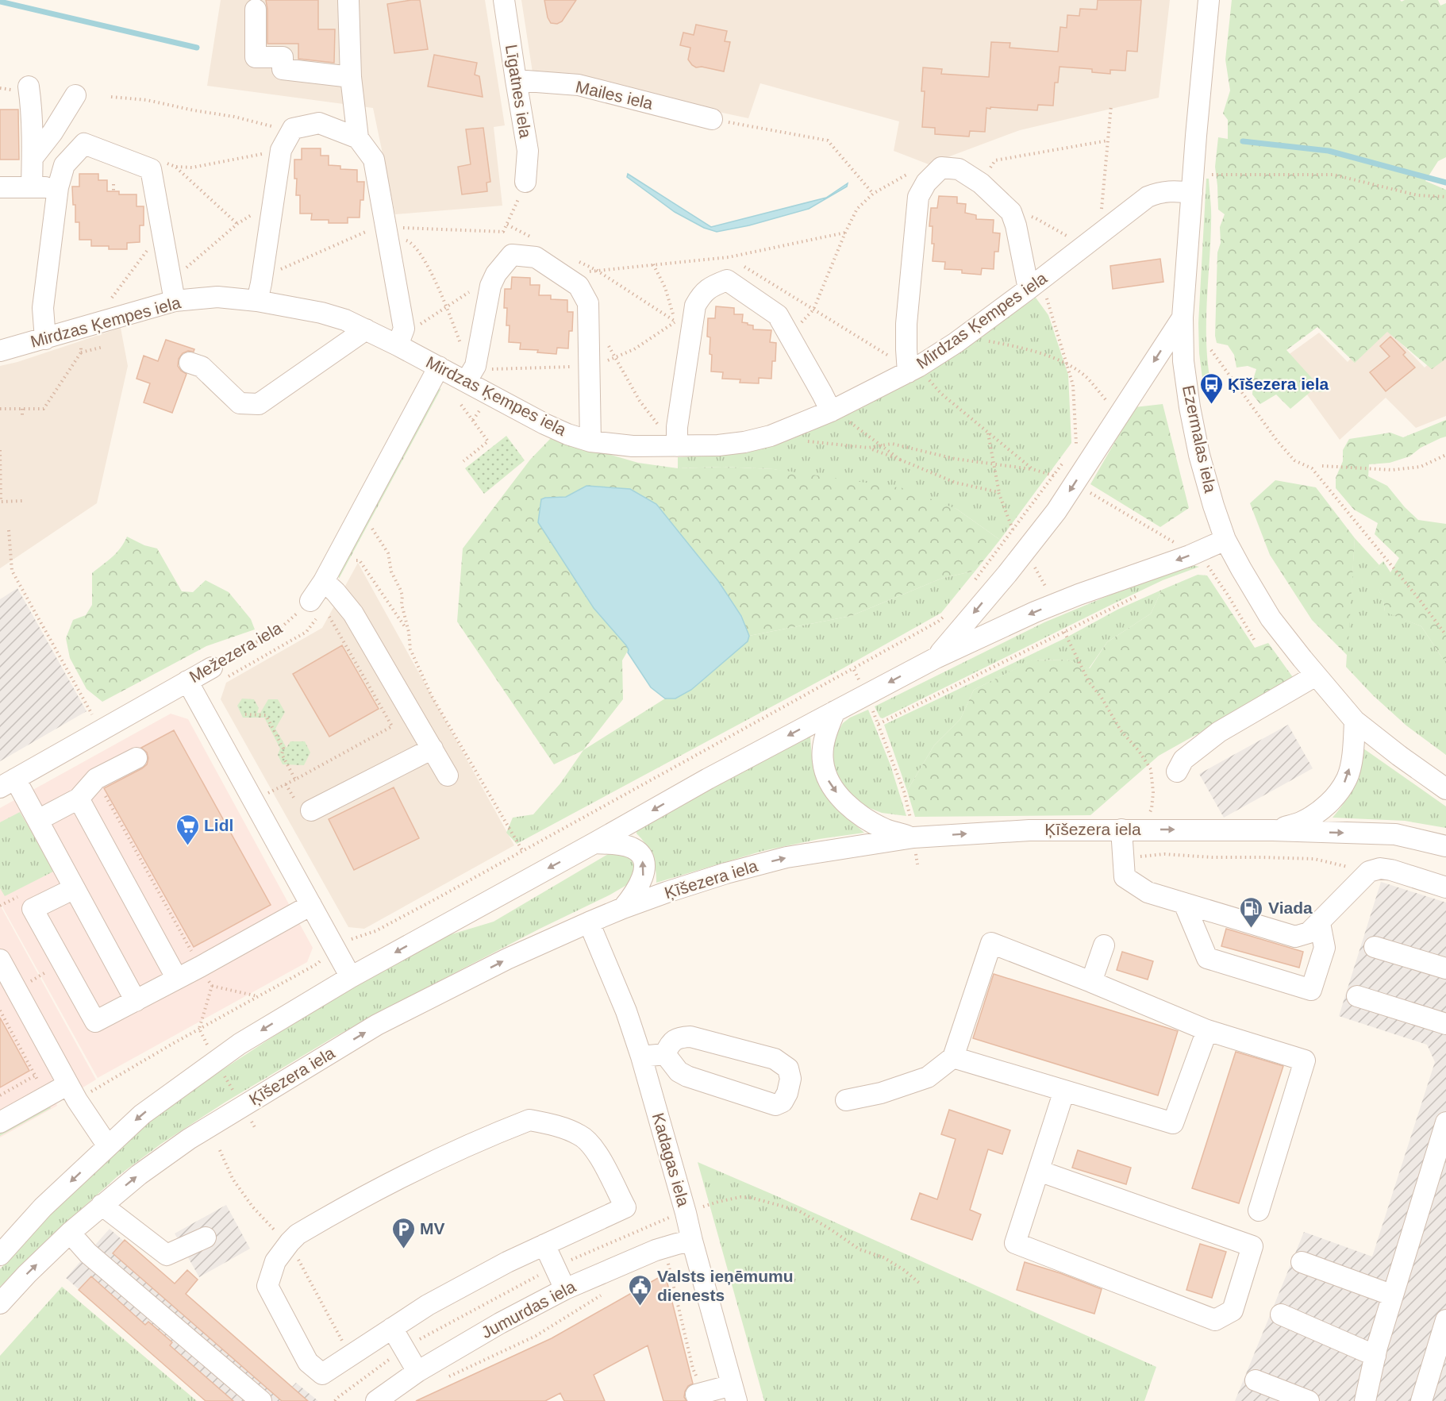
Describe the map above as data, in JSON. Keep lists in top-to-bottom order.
{
  "streets": {
    "street": [
      "Līgatnes iela",
      "Mailes iela",
      "Mirdzas Ķempes iela",
      "Ezermalas iela",
      "Mežezera iela",
      "Ķīšezera iela",
      "Kadagas iela",
      "Jumurdas iela"
    ]
  },
  "crossings": [
    ["Līgatnes iela", "Mailes iela"],
    ["Mirdzas Ķempes iela", "Ezermalas iela"],
    ["Ezermalas iela", "Ķīšezera iela"],
    ["Ķīšezera iela", "Kadagas iela"],
    ["Kadagas iela", "Jumurdas iela"]
  ],
  "places": {
    "bus stop": ["Ķīšezera iela"],
    "supermarket": ["Lidl"],
    "fuel station": ["Viada"],
    "parking": ["MV"],
    "public building": ["Valsts ieņēmumu dienests"]
  }
}
